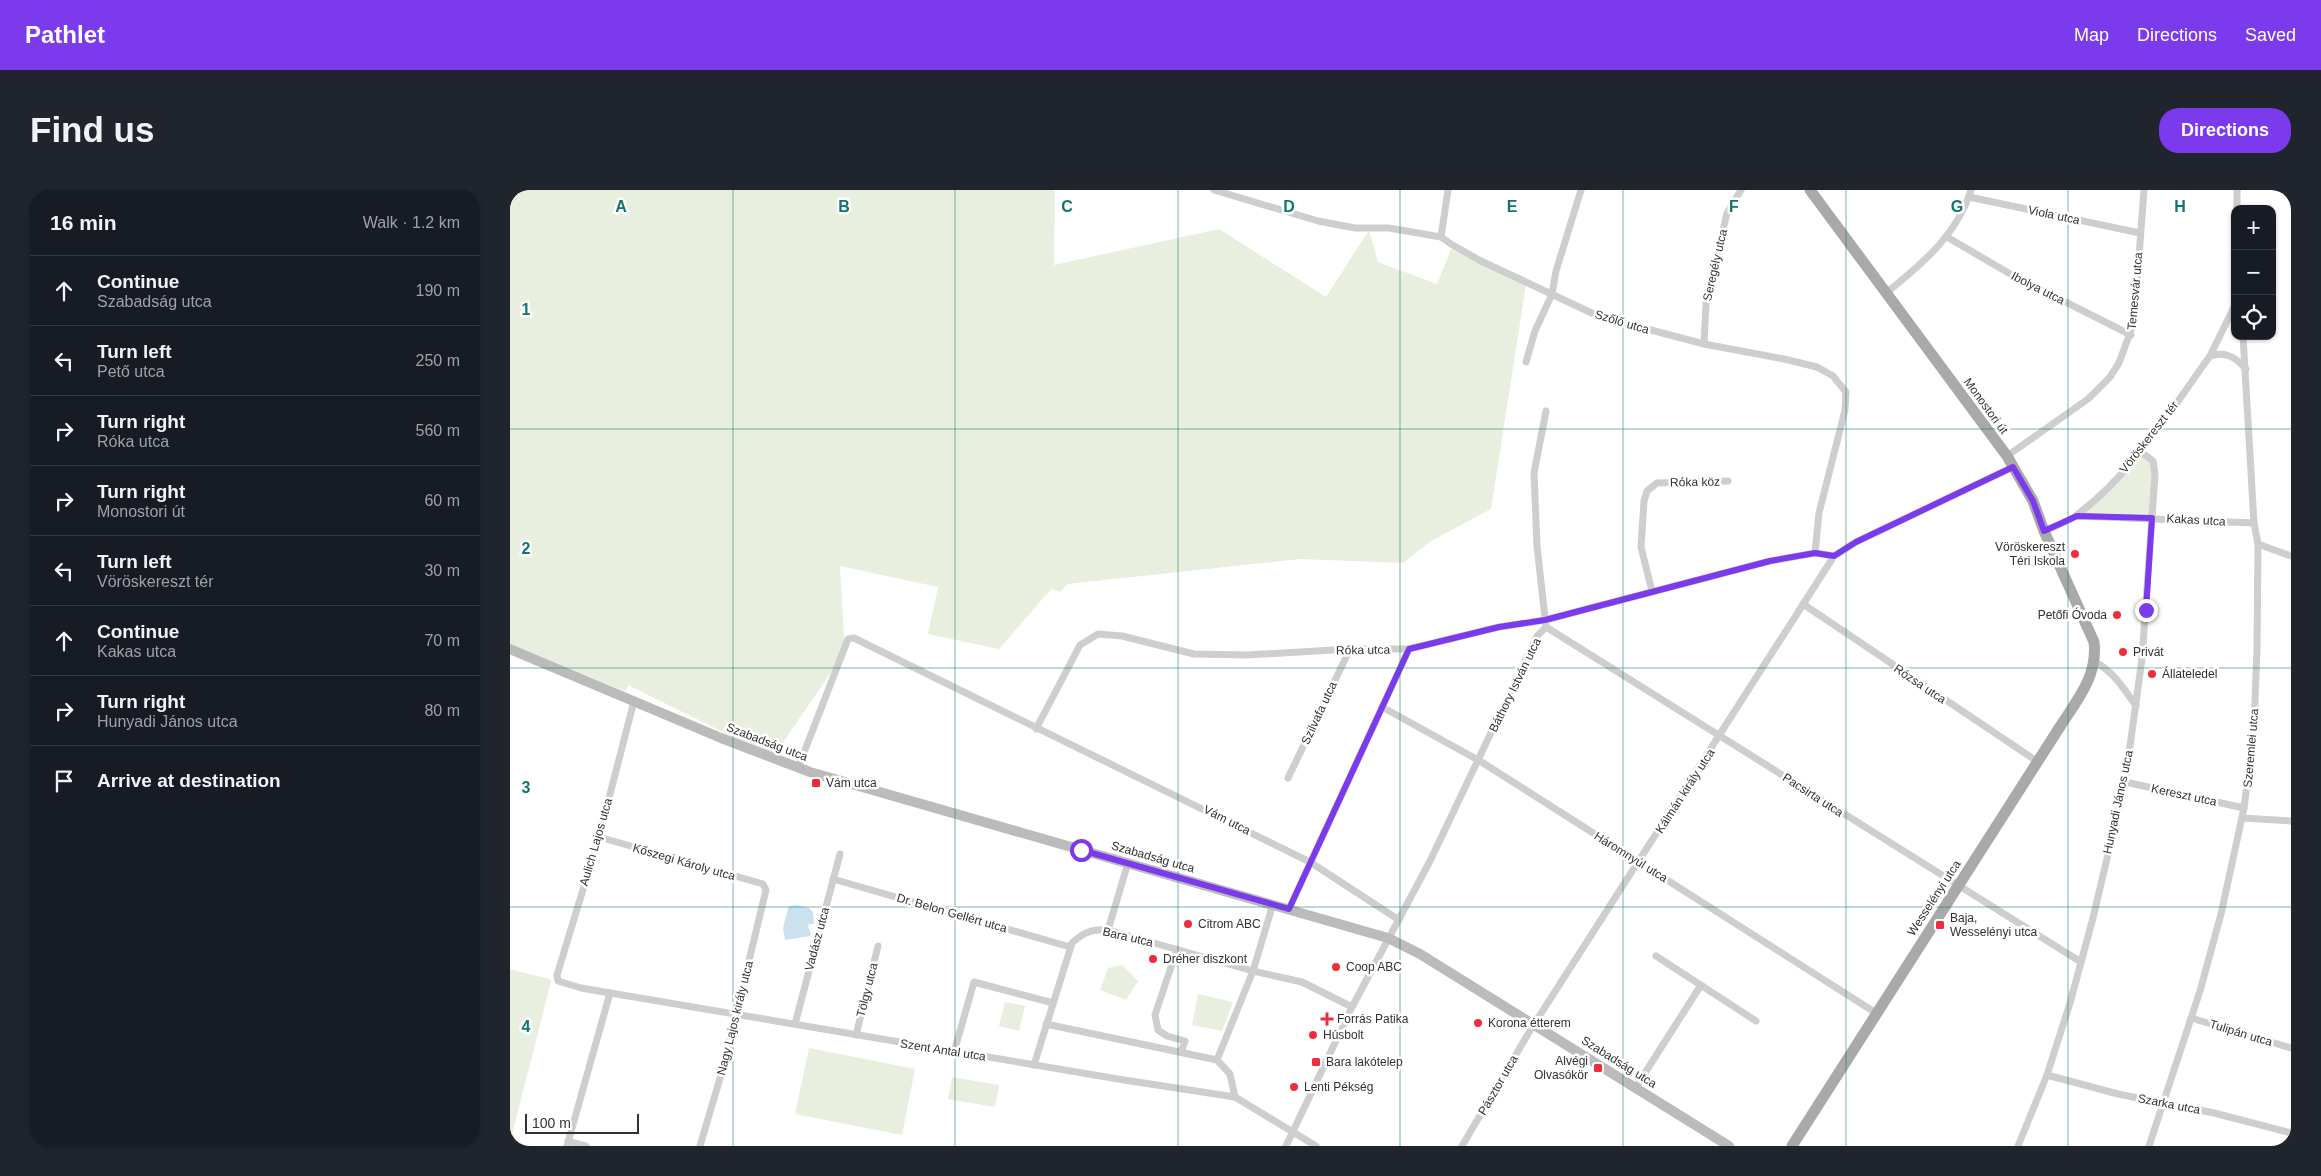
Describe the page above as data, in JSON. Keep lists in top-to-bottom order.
{
  "streets": {
    "main road": ["Monostori út", "Szabadság utca", "Wesselényi utca"],
    "street": [
      "Viola utca",
      "Seregély utca",
      "Ibolya utca",
      "Temesvár utca",
      "Szőlő utca",
      "Vöröskereszt tér",
      "Róka köz",
      "Kakas utca",
      "Róka utca",
      "Rózsa utca",
      "Báthory István utca",
      "Szilvafa utca",
      "Szeremlei utca",
      "Kálmán király utca",
      "Pacsirta utca",
      "Kereszt utca",
      "Hunyadi János utca",
      "Vám utca",
      "Aulich Lajos utca",
      "Háromnyúl utca",
      "Kőszegi Károly utca",
      "Dr. Belon Gellért utca",
      "Bara utca",
      "Vadász utca",
      "Tölgy utca",
      "Nagy Lajos király utca",
      "Tulipán utca",
      "Szent Antal utca",
      "Pásztor utca",
      "Szarka utca"
    ]
  },
  "crossings": [
    ["Viola utca", "Temesvár utca"],
    ["Seregély utca", "Szőlő utca"],
    ["Ibolya utca", "Temesvár utca"],
    ["Temesvár utca", "Monostori út"],
    ["Szőlő utca", "Róka utca"],
    ["Monostori út", "Vöröskereszt tér"],
    ["Monostori út", "Wesselényi utca"],
    ["Vöröskereszt tér", "Kakas utca"],
    ["Vöröskereszt tér", "Hunyadi János utca"],
    ["Róka köz", "Róka utca"],
    ["Kakas utca", "Szeremlei utca"],
    ["Kakas utca", "Hunyadi János utca"],
    ["Róka utca", "Báthory István utca"],
    ["Róka utca", "Szilvafa utca"],
    ["Róka utca", "Kálmán király utca"],
    ["Róka utca", "Pacsirta utca"],
    ["Róka utca", "Vám utca"],
    ["Rózsa utca", "Kálmán király utca"],
    ["Rózsa utca", "Wesselényi utca"],
    ["Báthory István utca", "Szabadság utca"],
    ["Báthory István utca", "Pacsirta utca"],
    ["Báthory István utca", "Vám utca"],
    ["Báthory István utca", "Háromnyúl utca"],
    ["Báthory István utca", "Bara utca"],
    ["Báthory István utca", "Szent Antal utca"],
    ["Szabadság utca", "Kálmán király utca"],
    ["Szabadság utca", "Vám utca"],
    ["Szabadság utca", "Aulich Lajos utca"],
    ["Szabadság utca", "Pásztor utca"],
    ["Szeremlei utca", "Kereszt utca"],
    ["Szeremlei utca", "Tulipán utca"],
    ["Szeremlei utca", "Szarka utca"],
    ["Kálmán király utca", "Pacsirta utca"],
    ["Kálmán király utca", "Háromnyúl utca"],
    ["Kálmán király utca", "Pásztor utca"],
    ["Pacsirta utca", "Hunyadi János utca"],
    ["Pacsirta utca", "Wesselényi utca"],
    ["Kereszt utca", "Hunyadi János utca"],
    ["Hunyadi János utca", "Szarka utca"],
    ["Aulich Lajos utca", "Kőszegi Károly utca"],
    ["Aulich Lajos utca", "Szent Antal utca"],
    ["Háromnyúl utca", "Wesselényi utca"],
    ["Kőszegi Károly utca", "Nagy Lajos király utca"],
    ["Dr. Belon Gellért utca", "Bara utca"],
    ["Dr. Belon Gellért utca", "Vadász utca"],
    ["Vadász utca", "Szent Antal utca"],
    ["Tölgy utca", "Szent Antal utca"],
    ["Nagy Lajos király utca", "Szent Antal utca"]
  ],
  "places": {
    "other": [
      "Vöröskereszt Téri Iskola",
      "Petőfi Óvoda",
      "Privát",
      "Állateledel",
      "Citrom ABC",
      "Dréher diszkont",
      "Coop ABC",
      "Korona étterem",
      "Húsbolt",
      "Lenti Pékség"
    ],
    "transit": [
      "Vám utca",
      "Baja, Wesselényi utca",
      "Bara lakótelep",
      "Alvégi Olvasókör"
    ],
    "health": ["Forrás Patika"]
  },
  "scale_bar": "100 m",
  "page": {
    "header": "Pathlet",
    "nav": ["Map", "Directions", "Saved"],
    "buttons": "Directions",
    "title": "Find us",
    "heading": ["16 min", "Walk · 1.2 km"],
    "map_buttons": ["+", "−"],
    "list": [
      ["Continue", "Szabadság utca", "190 m"],
      ["Turn left", "Pető utca", "250 m"],
      ["Turn right", "Róka utca", "560 m"],
      ["Turn right", "Monostori út", "60 m"],
      ["Turn left", "Vöröskereszt tér", "30 m"],
      ["Continue", "Kakas utca", "70 m"],
      ["Turn right", "Hunyadi János utca", "80 m"],
      "Arrive at destination"
    ],
    "scale": "100 m"
  },
  "grid": {
    "columns": [
      "A",
      "B",
      "C",
      "D",
      "E",
      "F",
      "G",
      "H"
    ],
    "rows": [
      "1",
      "2",
      "3",
      "4"
    ]
  }
}
